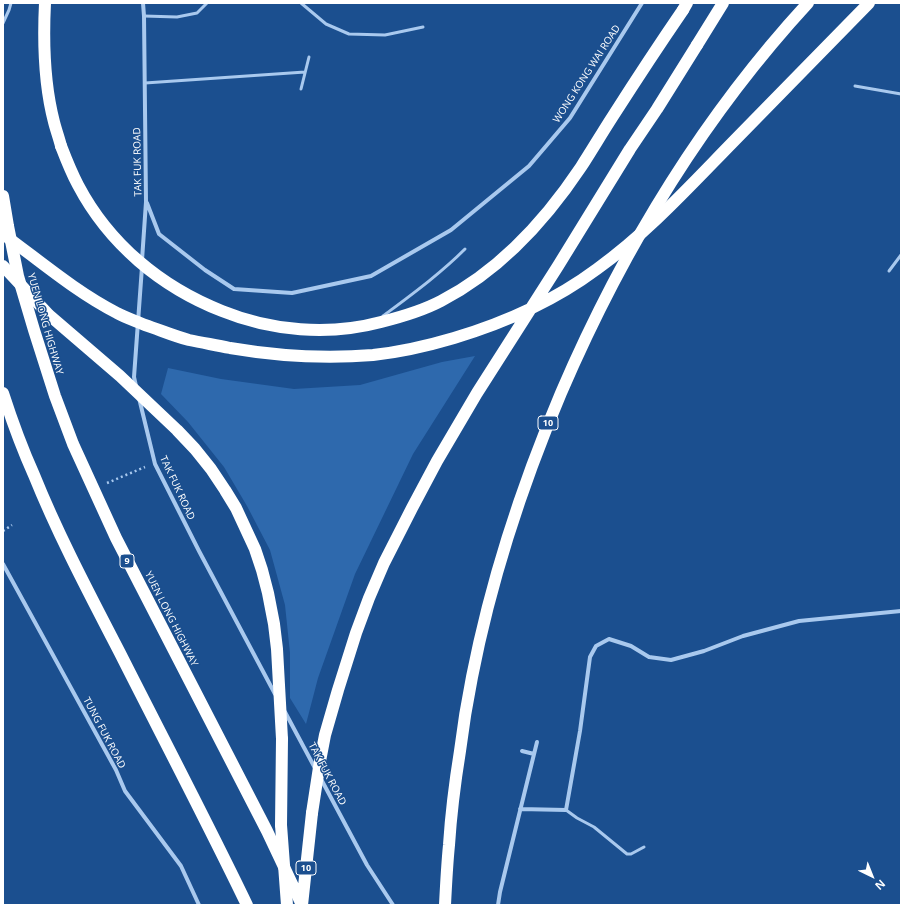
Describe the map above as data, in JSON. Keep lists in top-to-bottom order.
{
  "streets": {
    "highway": ["YUEN LONG HIGHWAY", "10", "9"],
    "street": ["WONG KONG WAI ROAD", "TAK FUK ROAD", "TUNG FUK ROAD"]
  },
  "crossings": [
    ["WONG KONG WAI ROAD", "TAK FUK ROAD"],
    ["YUEN LONG HIGHWAY", "10"]
  ],
  "north": "bottom right"
}
